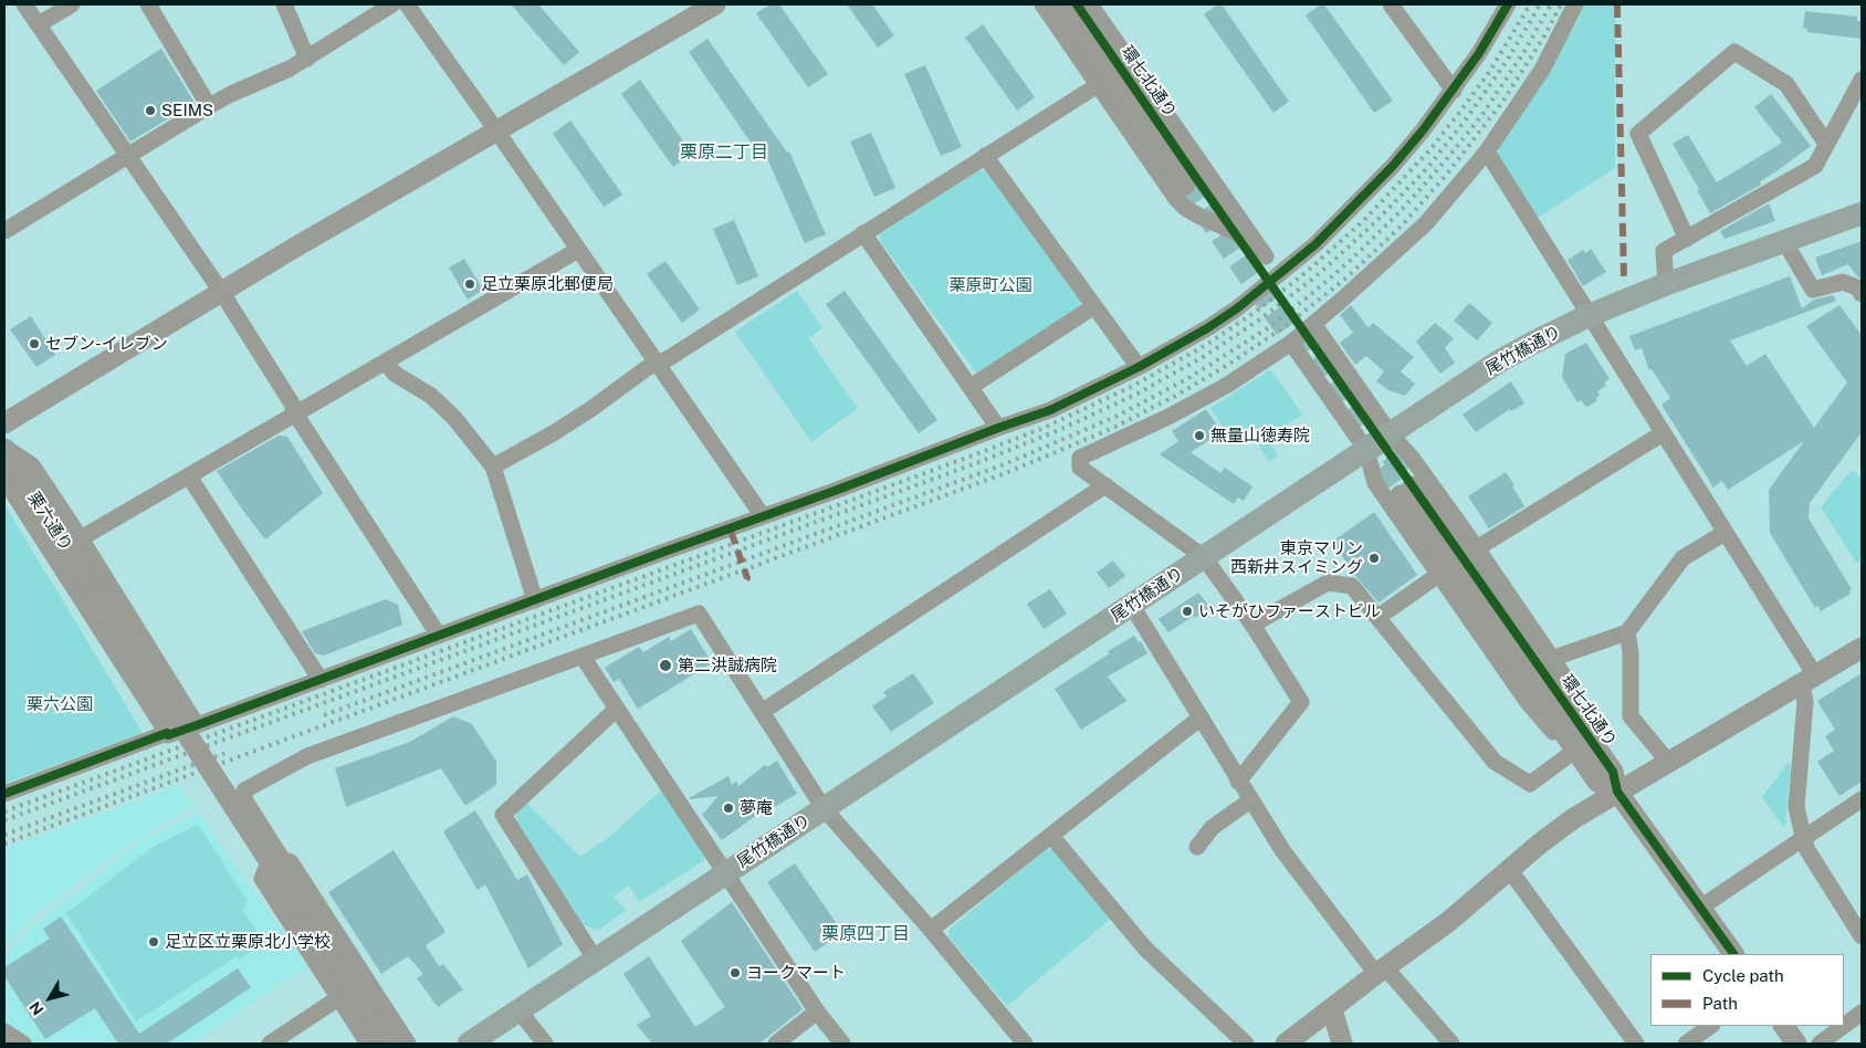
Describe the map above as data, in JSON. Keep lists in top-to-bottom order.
{
  "streets": {
    "main road": ["尾竹橋通り"],
    "street": ["環七北通り", "栗六通り"]
  },
  "districts": ["栗原二丁目", "栗原四丁目"],
  "parks": ["栗原町公園", "栗六公園"],
  "places": [
    "SEIMS",
    "足立栗原北郵便局",
    "セブン-イレブン",
    "無量山徳寿院",
    "東京マリン 西新井スイミング",
    "いそがひファーストビル",
    "第二洪誠病院",
    "夢庵",
    "足立区立栗原北小学校",
    "ヨークマート"
  ],
  "legend": ["Cycle path", "Path"],
  "north": "bottom left"
}
